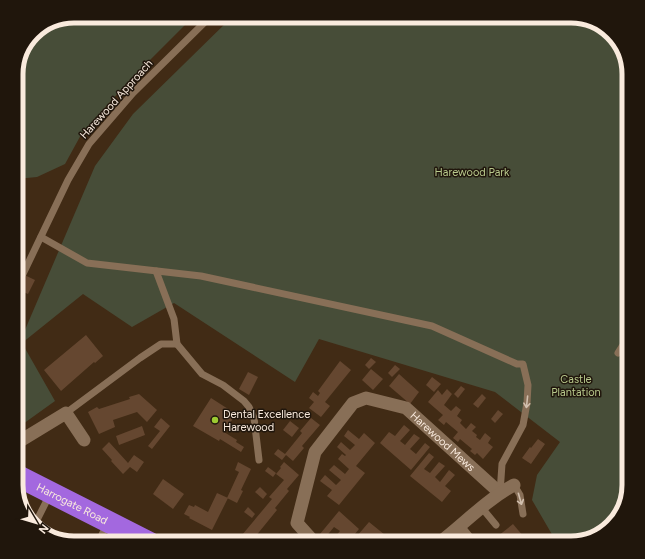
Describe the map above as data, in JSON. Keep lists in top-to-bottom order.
{
  "streets": {
    "highway": ["Harrogate Road"],
    "street": ["Harewood Mews"],
    "lane": ["Harewood Approach"]
  },
  "parks": ["Harewood Park", "Castle Plantation"],
  "places": ["Dental Excellence Harewood"],
  "north": "bottom right"
}
